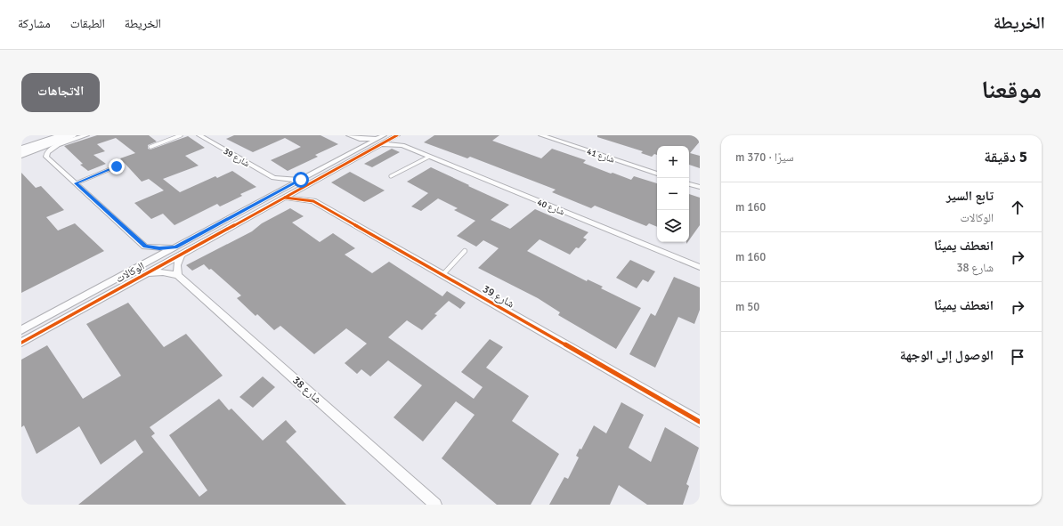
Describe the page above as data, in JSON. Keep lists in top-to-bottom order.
{
  "streets": {
    "street": [
      "شارع 41",
      "شارع 39",
      "شارع 40",
      "الوكالات",
      "شارع 38"
    ]
  },
  "crossings": [
    ["شارع 39", "الوكالات"],
    ["شارع 40", "الوكالات"]
  ],
  "page": {
    "header": "الخريطة",
    "nav": ["الخريطة", "الطبقات", "مشاركة"],
    "title": "موقعنا",
    "buttons": "الاتجاهات",
    "heading": ["5 دقيقة", "سيرًا · 370 m"],
    "map_buttons": ["+", "−"],
    "list": [
      ["تابع السير", "الوكالات", "160 m"],
      ["انعطف يمينًا", "شارع 38", "160 m"],
      ["انعطف يمينًا", "50 m"],
      "الوصول إلى الوجهة"
    ]
  }
}
